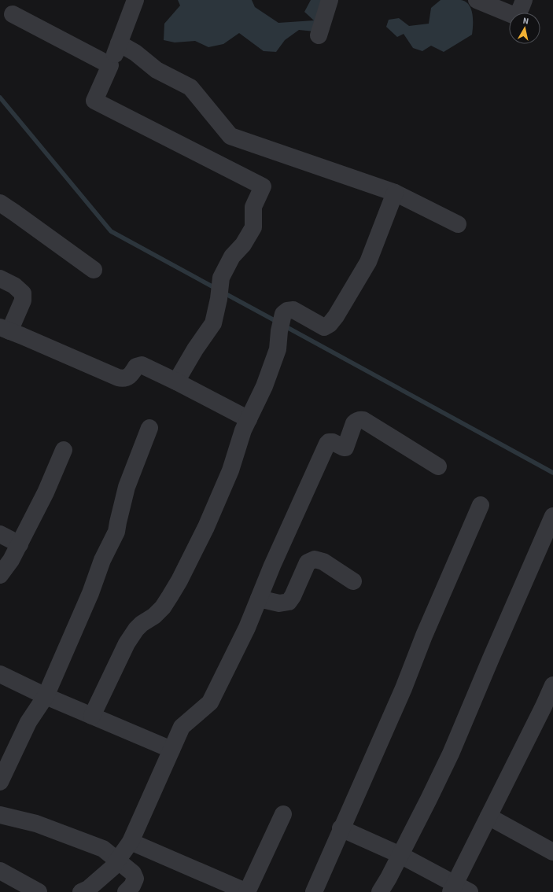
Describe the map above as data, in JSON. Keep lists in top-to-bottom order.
{
  "north": "top"
}
